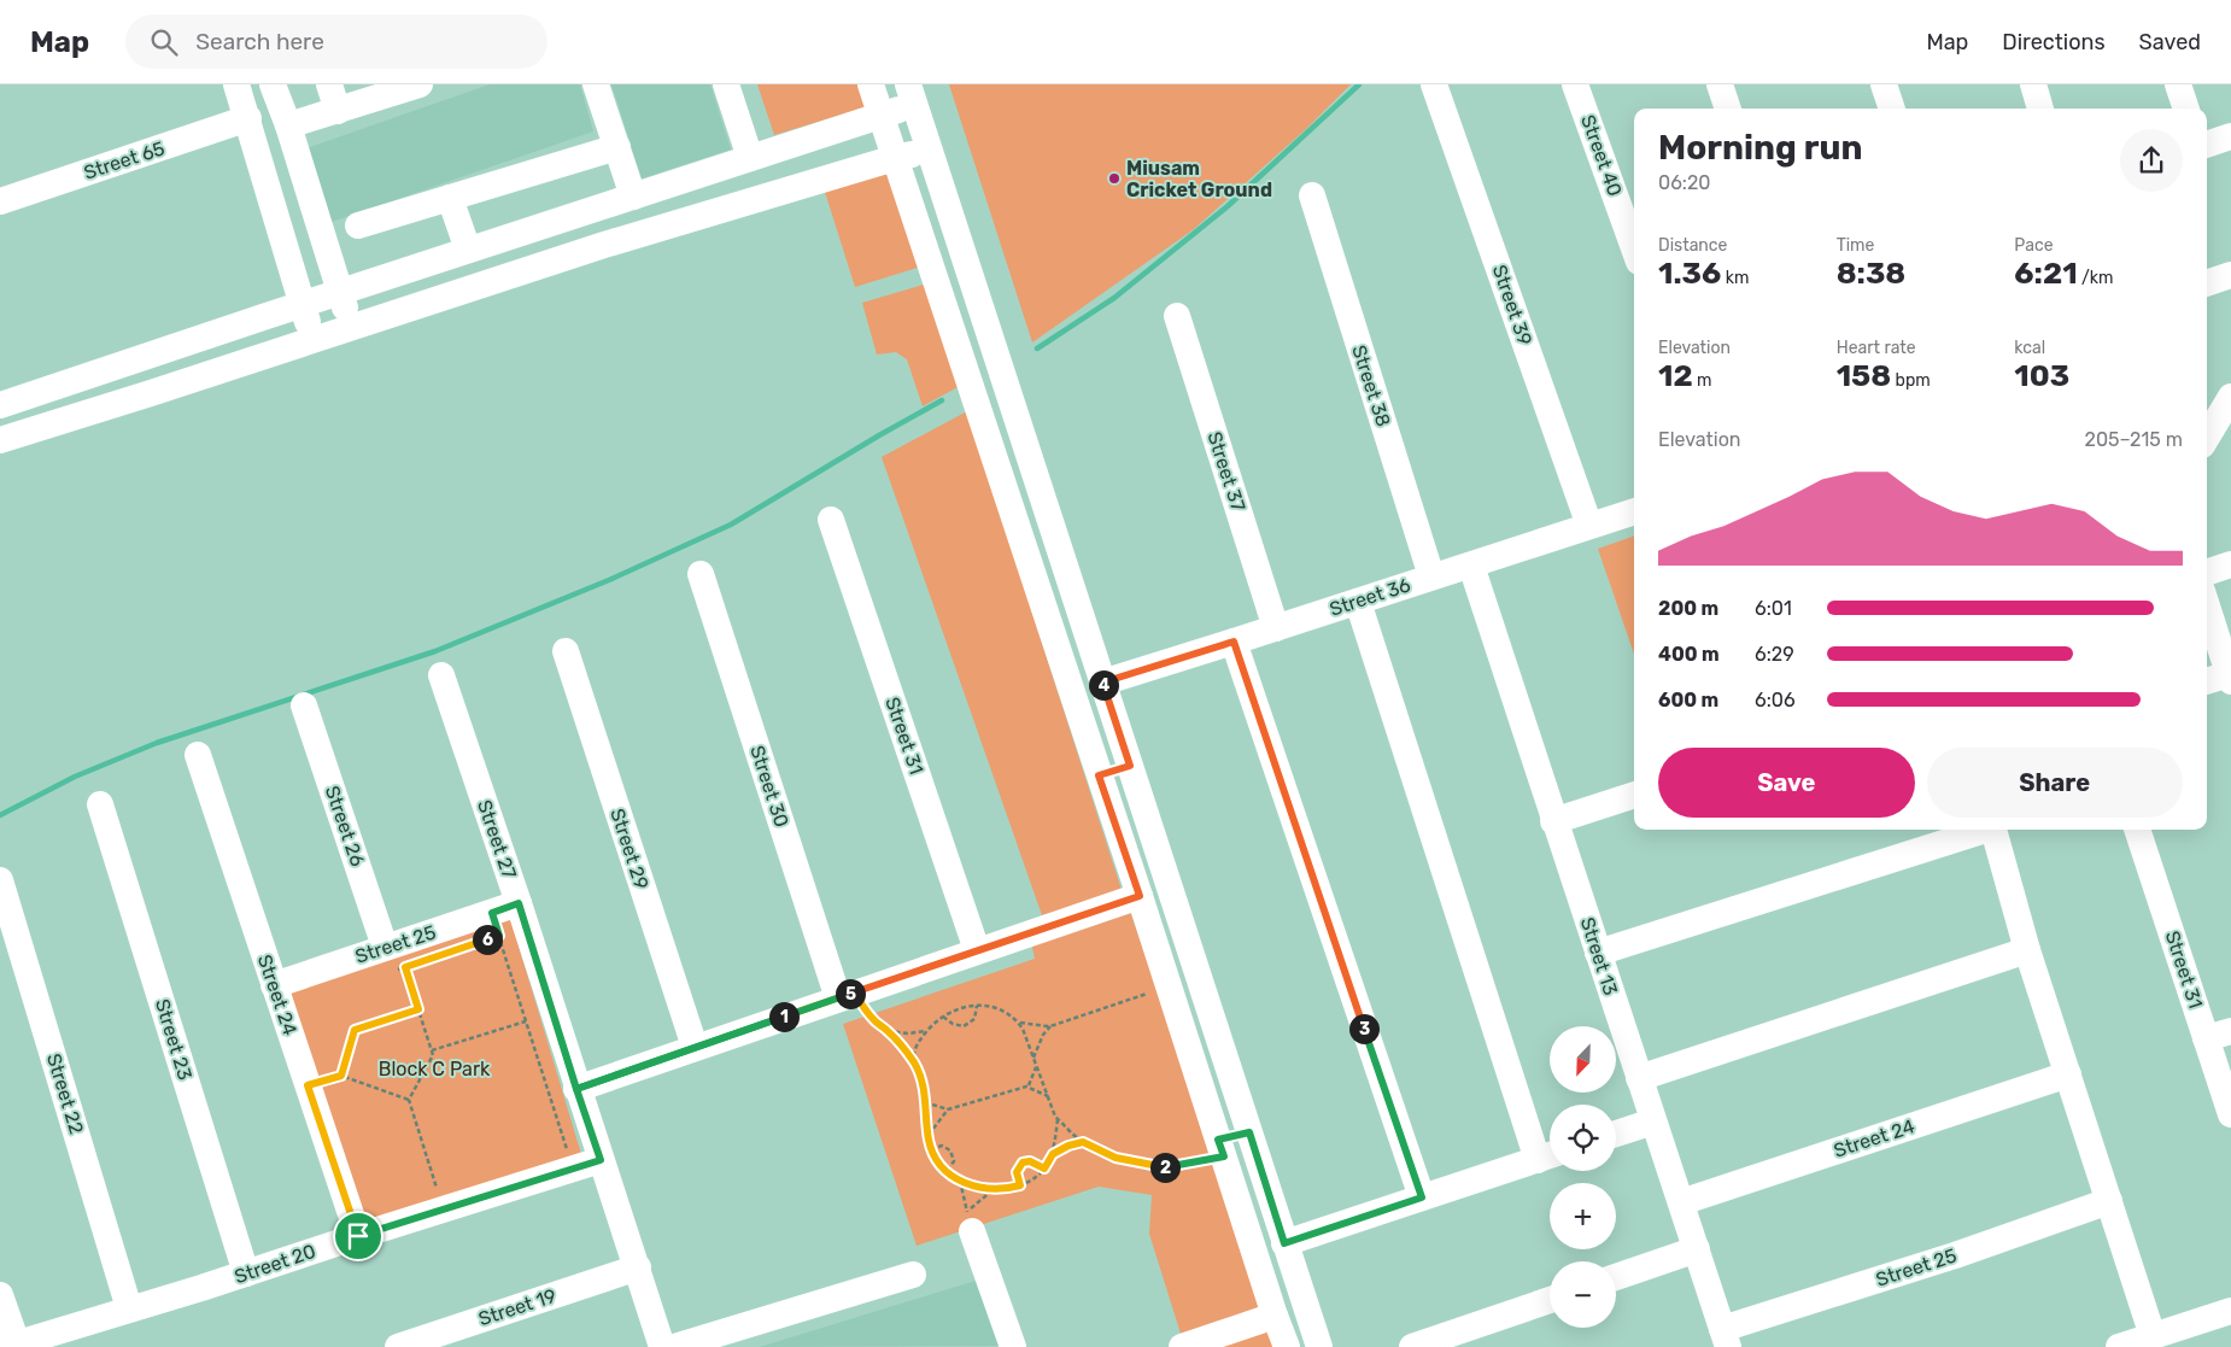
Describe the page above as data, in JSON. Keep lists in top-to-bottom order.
{
  "streets": {
    "street": [
      "Street 40",
      "Street 65",
      "Street 39",
      "Street 38",
      "Street 37",
      "Street 36",
      "Street 31",
      "Street 30",
      "Street 26",
      "Street 27",
      "Street 29",
      "Street 25",
      "Street 13",
      "Street 24",
      "Street 23",
      "Street 22",
      "Street 20",
      "Street 19"
    ]
  },
  "crossings": [
    ["Street 39", "Street 36"],
    ["Street 38", "Street 36"],
    ["Street 37", "Street 36"],
    ["Street 36", "Street 13"],
    ["Street 26", "Street 25"],
    ["Street 27", "Street 25"],
    ["Street 27", "Street 20"],
    ["Street 27", "Street 19"],
    ["Street 25", "Street 13"],
    ["Street 25", "Street 24"],
    ["Street 13", "Street 24"],
    ["Street 24", "Street 20"],
    ["Street 23", "Street 20"],
    ["Street 22", "Street 20"]
  ],
  "parks": ["Block C Park"],
  "places": ["Miusam Cricket Ground"],
  "north": "bottom left",
  "page": {
    "header": "Map",
    "search": "Search here",
    "nav": ["Map", "Directions", "Saved"],
    "heading": ["Morning run", "06:20"],
    "stats": [
      ["Distance", "1.36 km"],
      ["Time", "8:38"],
      ["Pace", "6:21 /km"],
      ["Elevation", "12 m"],
      ["Heart rate", "158 bpm"],
      ["kcal", "103"]
    ],
    "chart": ["Elevation", "205–215 m"],
    "list": [
      {
        "name": "200 m",
        "note": "6:01"
      },
      {
        "name": "400 m",
        "note": "6:29"
      },
      {
        "name": "600 m",
        "note": "6:06"
      }
    ],
    "pins": [
      "4",
      "6",
      "5",
      "1",
      "3",
      "2"
    ],
    "buttons": ["Save", "Share"],
    "map_buttons": ["+", "−"]
  }
}
